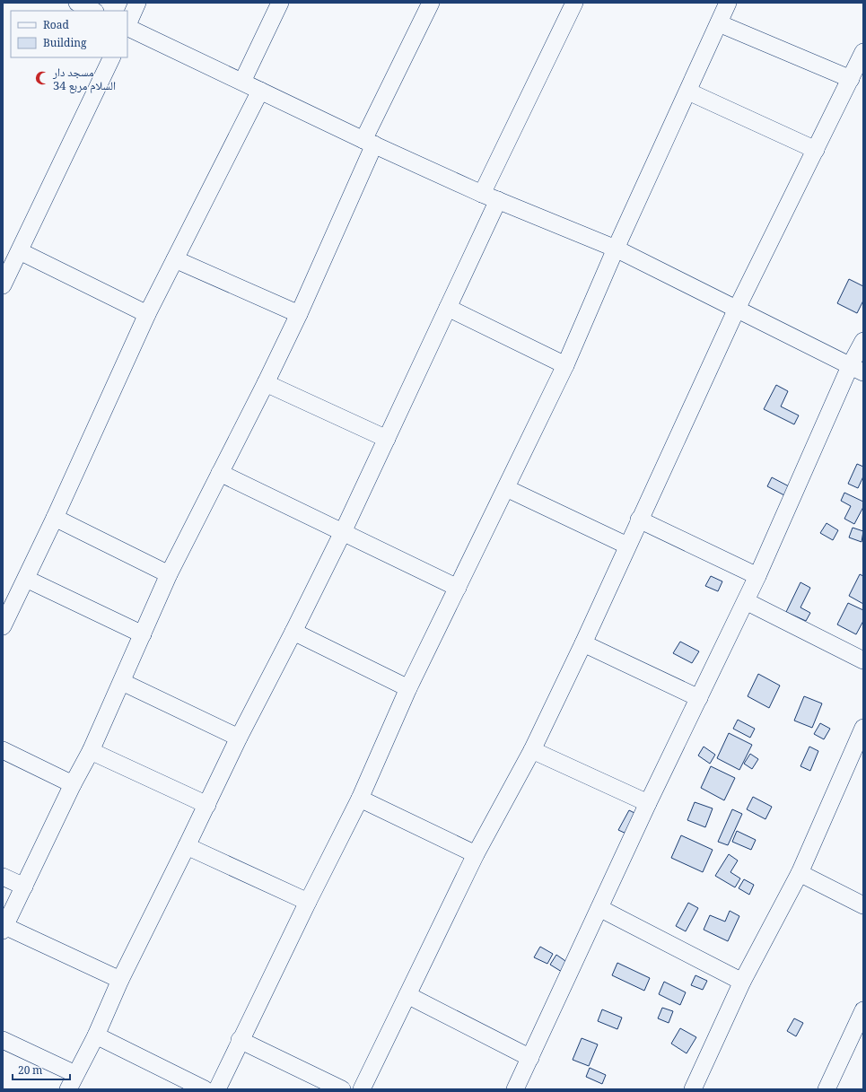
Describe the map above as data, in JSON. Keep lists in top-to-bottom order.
{
  "places": {
    "mosque": ["مسجد دار السلام مربع 34"]
  },
  "legend": ["Road", "Building"],
  "scale_bar": "20 m"
}
